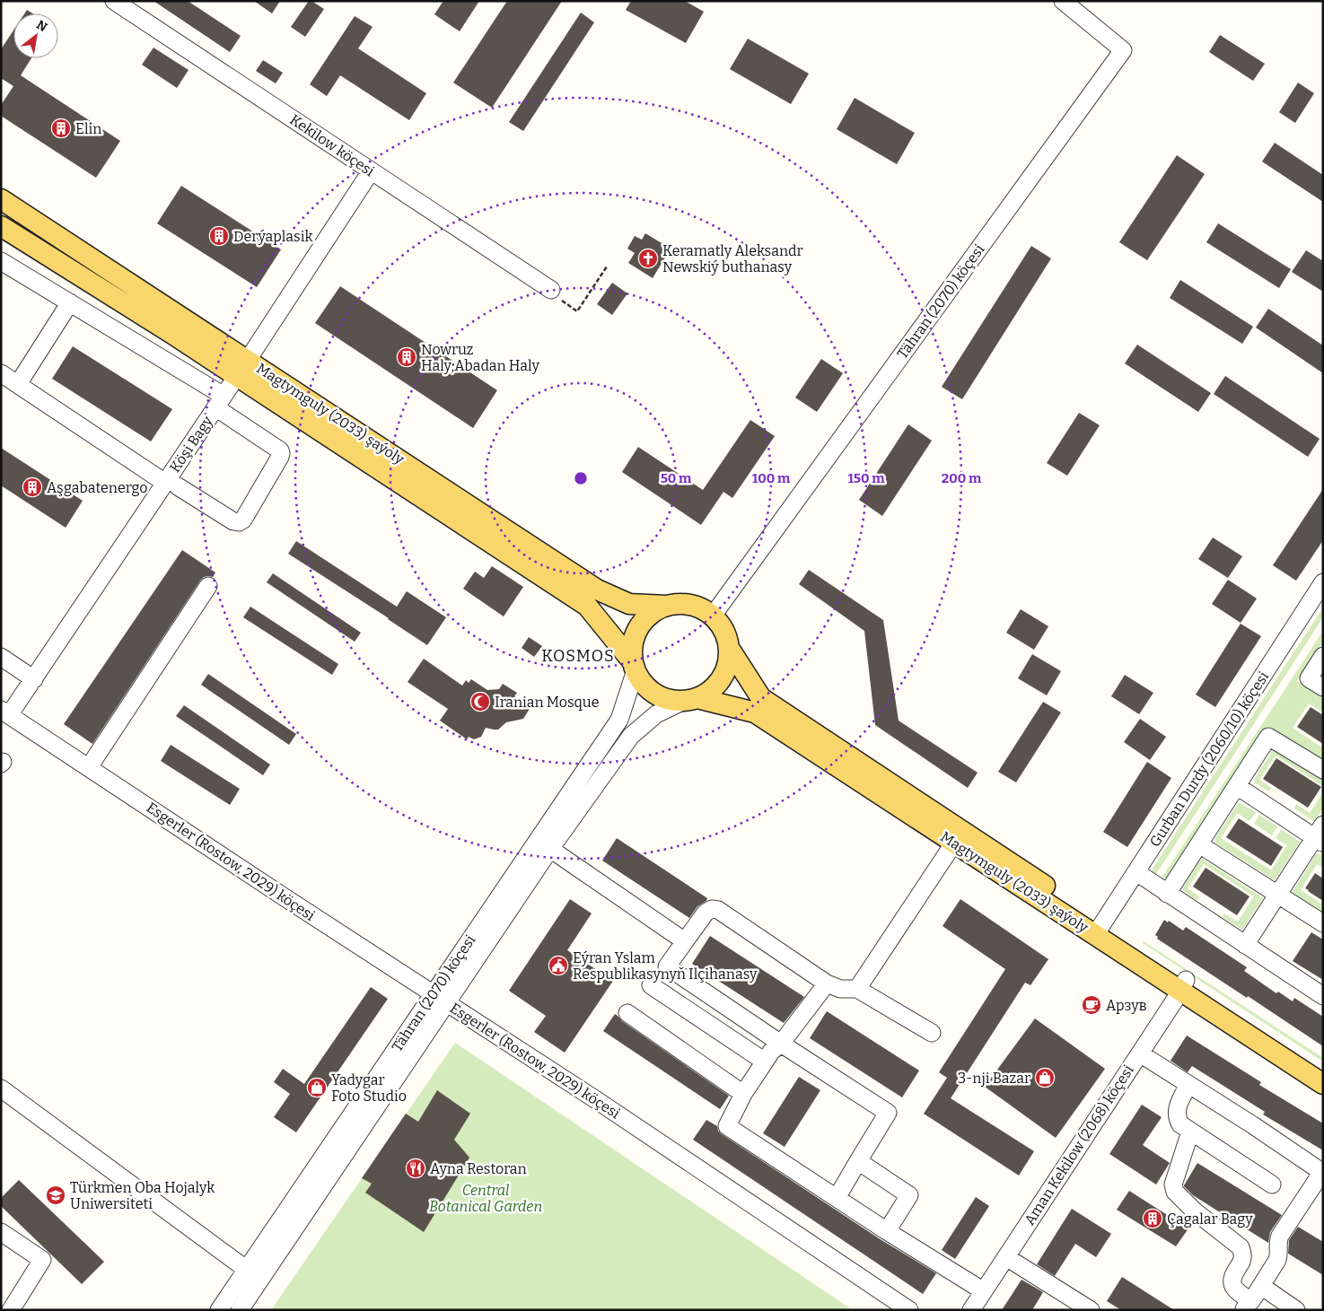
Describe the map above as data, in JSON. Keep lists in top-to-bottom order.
{
  "streets": {
    "main road": ["Magtymguly (2033) şaýoly"],
    "street": [
      "Kekilow köçesi",
      "Tähran (2070) köçesi",
      "Köşi Bagy",
      "Gurban Durdy (2060/10) köçesi",
      "Esgerler (Rostow, 2029) köçesi",
      "Aman Kekilow (2068) köçesi"
    ]
  },
  "crossings": [
    ["Kekilow köçesi", "Köşi Bagy"],
    ["Tähran (2070) köçesi", "Magtymguly (2033) şaýoly"],
    ["Tähran (2070) köçesi", "Esgerler (Rostow, 2029) köçesi"],
    ["Magtymguly (2033) şaýoly", "Köşi Bagy"],
    ["Magtymguly (2033) şaýoly", "Gurban Durdy (2060/10) köçesi"],
    ["Magtymguly (2033) şaýoly", "Aman Kekilow (2068) köçesi"],
    ["Köşi Bagy", "Esgerler (Rostow, 2029) köçesi"]
  ],
  "districts": ["KOSMOS"],
  "parks": ["Central Botanical Garden"],
  "places": {
    "building": [
      "Elin",
      "Derýaplasik",
      "Nowruz Haly;Abadan Haly",
      "Aşgabatenergo",
      "Çagalar Bagy"
    ],
    "church": ["Keramatly Aleksandr Newskiý buthanasy"],
    "mosque": ["Iranian Mosque"],
    "public building": ["Eýran Yslam Respublikasynyň Ilçihanasy"],
    "cafe": ["Арзув"],
    "shop": ["3-nji Bazar", "Yadygar Foto Studio"],
    "restaurant": ["Ayna Restoran"],
    "school or university": ["Türkmen Oba Hojalyk Uniwersiteti"]
  },
  "north": "top right",
  "rings": [
    "50 m",
    "100 m",
    "150 m",
    "200 m"
  ]
}
